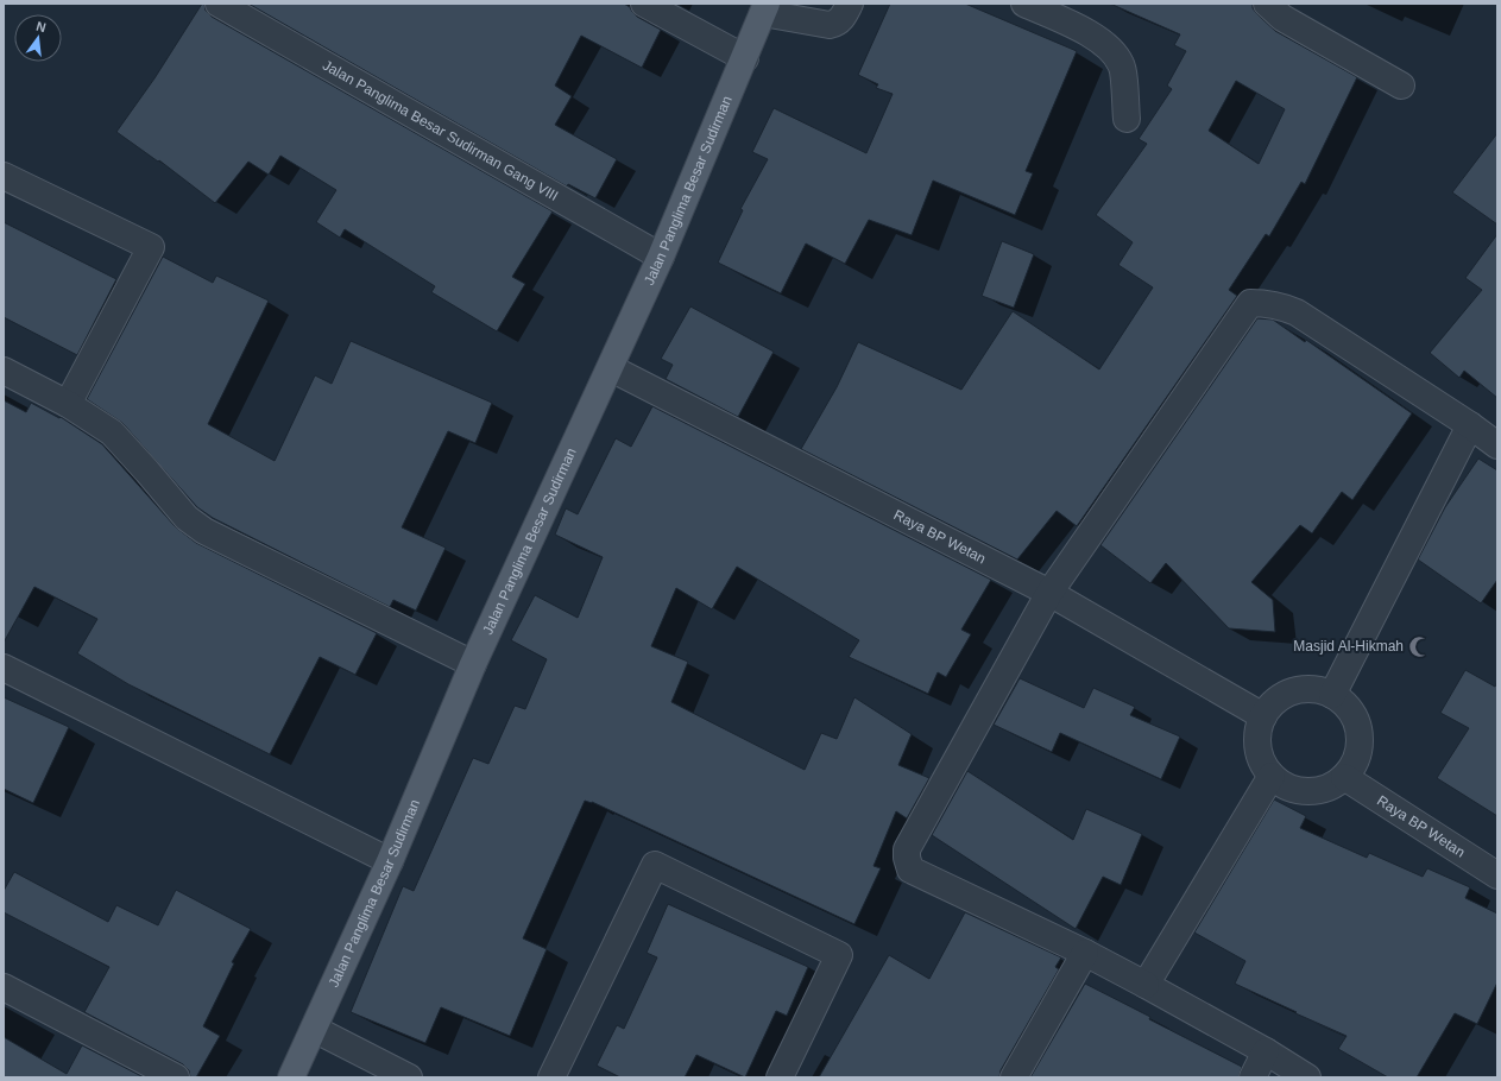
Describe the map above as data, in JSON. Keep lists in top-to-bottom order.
{
  "streets": {
    "main road": ["Jalan Panglima Besar Sudirman"],
    "street": ["Jalan Panglima Besar Sudirman Gang VIII", "Raya BP Wetan"]
  },
  "crossings": [
    ["Jalan Panglima Besar Sudirman Gang VIII", "Jalan Panglima Besar Sudirman"],
    ["Jalan Panglima Besar Sudirman", "Raya BP Wetan"]
  ],
  "places": {
    "mosque": ["Masjid Al-Hikmah"]
  },
  "north": "top"
}
